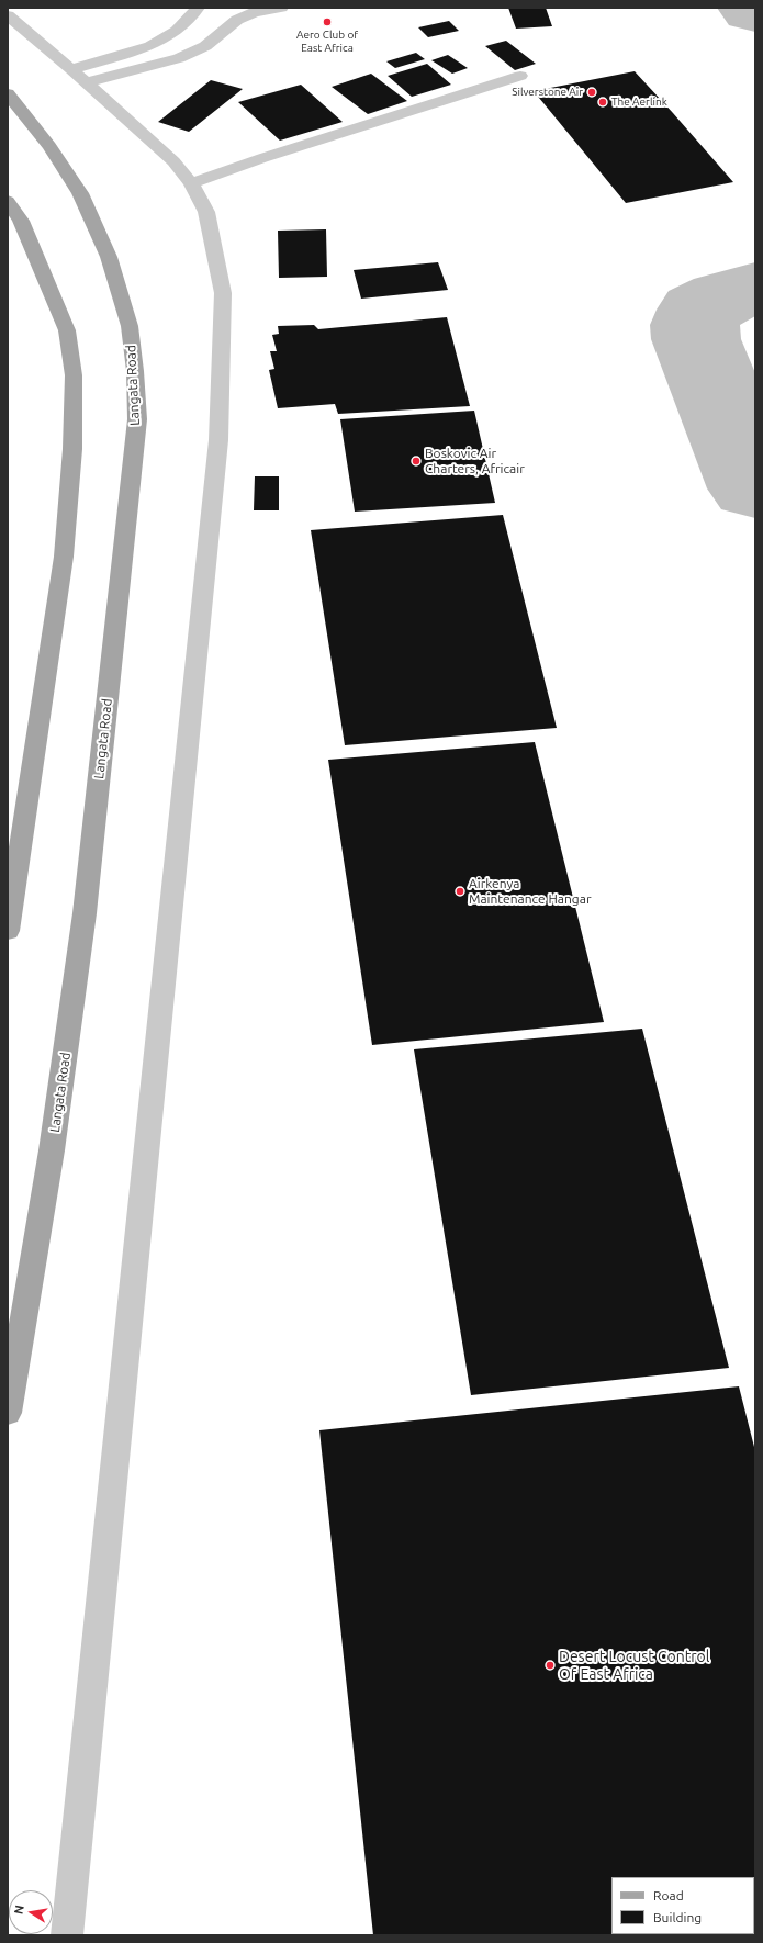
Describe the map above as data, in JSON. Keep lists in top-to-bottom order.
{
  "streets": {
    "main road": ["Langata Road"]
  },
  "places": [
    "Aero Club of East Africa",
    "Silverstone Air",
    "The Aerlink",
    "Boskovic Air Charters, Africair",
    "Airkenya Maintenance Hangar",
    "Desert Locust Control Of East Africa"
  ],
  "legend": ["Road", "Building"],
  "north": "left"
}
